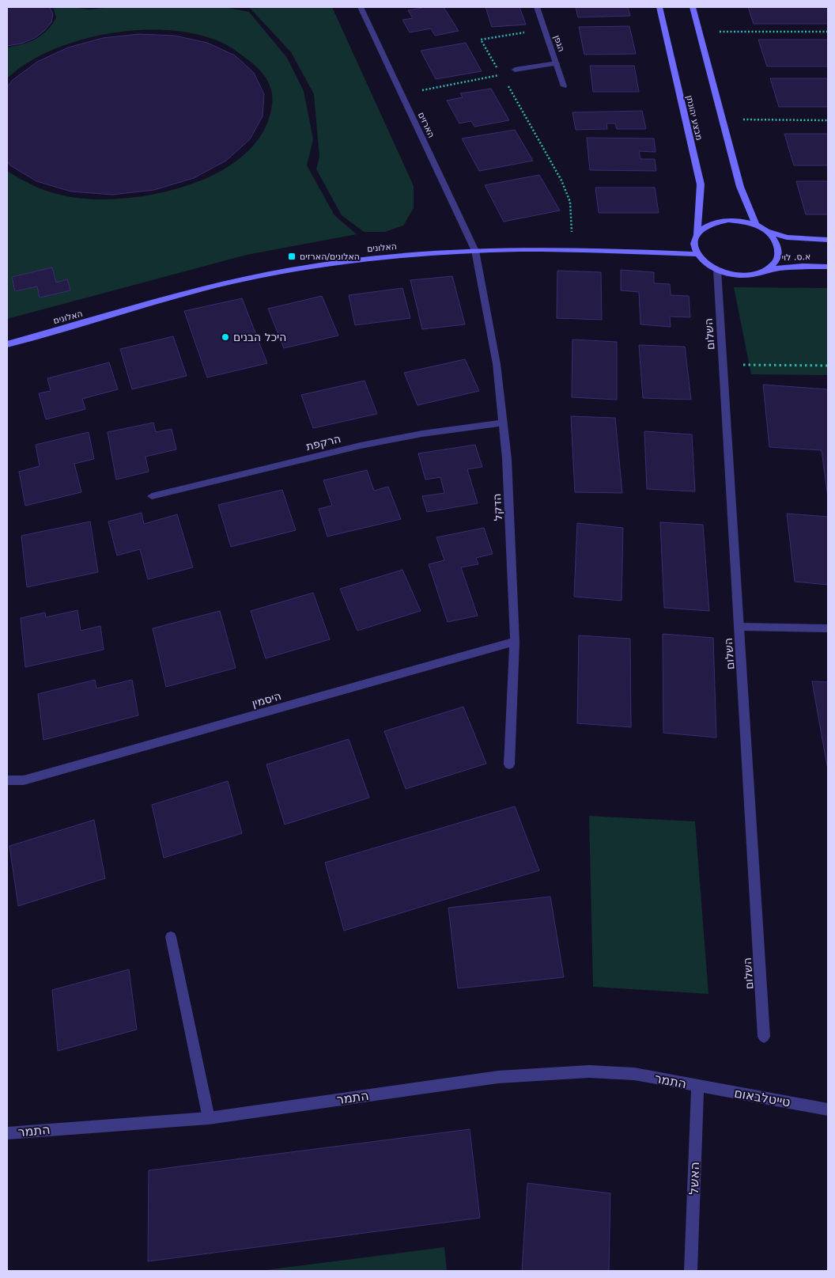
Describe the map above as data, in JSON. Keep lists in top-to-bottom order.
{
  "streets": {
    "main road": ["מבצע יהונתן", "האלונים", "א.ס. לוי"],
    "street": [
      "הגפן",
      "הארזים",
      "השלום",
      "הרקפת",
      "הדקל",
      "היסמין",
      "התמר",
      "טייטלבאום",
      "האשל"
    ]
  },
  "crossings": [
    ["מבצע יהונתן", "האלונים"],
    ["מבצע יהונתן", "א.ס. לוי"],
    ["מבצע יהונתן", "השלום"],
    ["הארזים", "האלונים"],
    ["הארזים", "הדקל"],
    ["האלונים", "א.ס. לוי"],
    ["האלונים", "השלום"],
    ["האלונים", "הדקל"],
    ["א.ס. לוי", "השלום"],
    ["הרקפת", "הדקל"],
    ["הדקל", "היסמין"],
    ["התמר", "טייטלבאום"],
    ["התמר", "האשל"],
    ["טייטלבאום", "האשל"]
  ],
  "places": {
    "transit": ["האלונים/הארזים"],
    "other": ["היכל הבנים"]
  }
}
